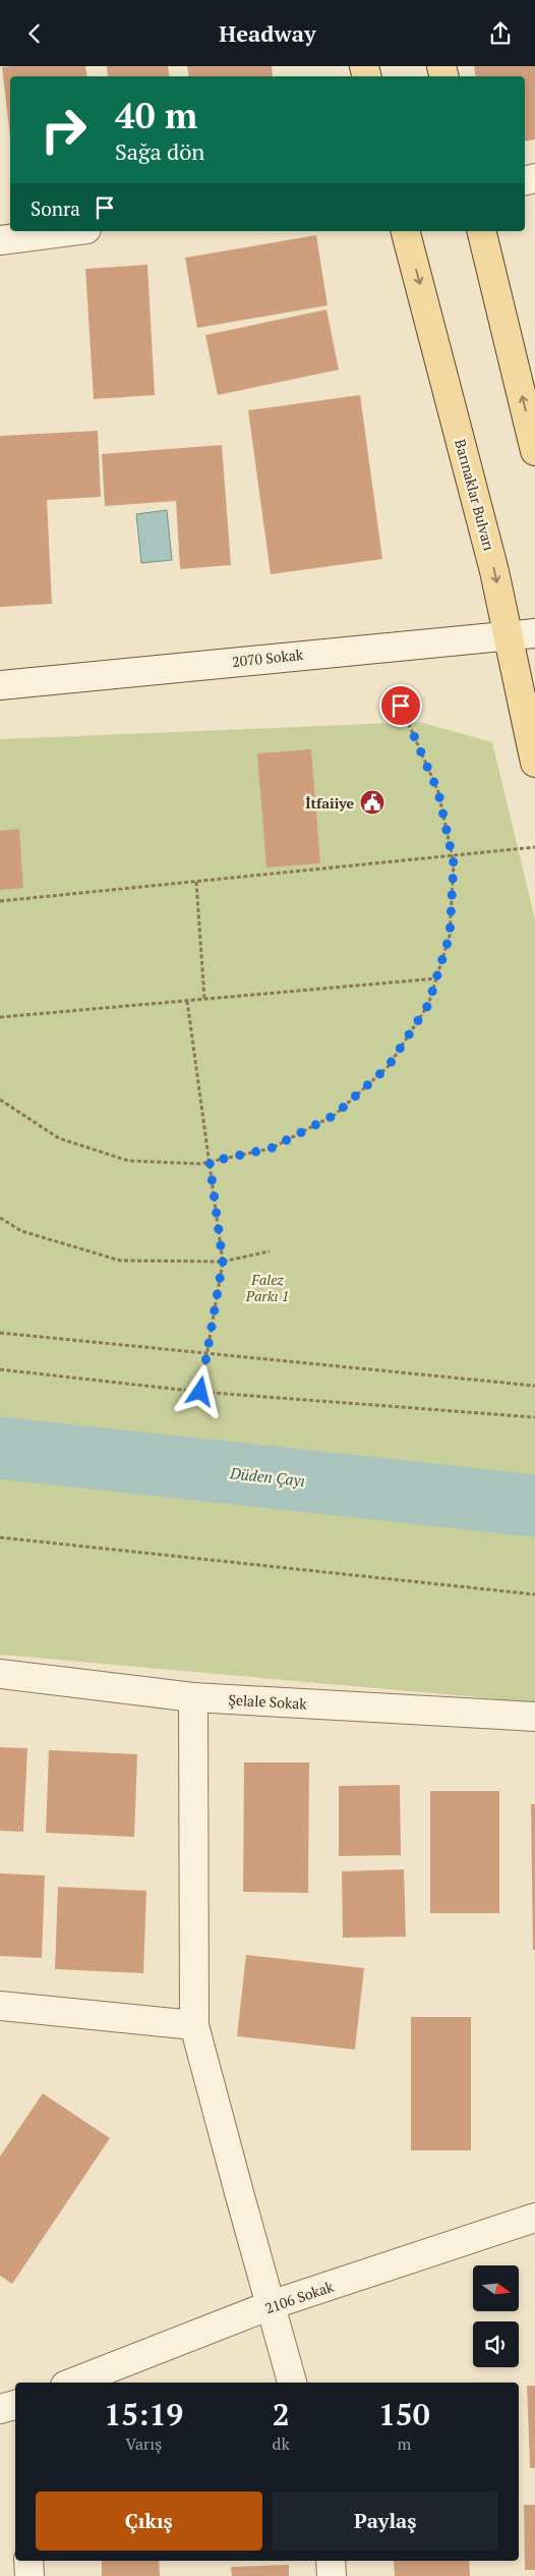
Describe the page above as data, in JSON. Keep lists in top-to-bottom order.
{
  "streets": {
    "main road": ["Barınaklar Bulvarı"],
    "street": ["2070 Sokak", "Şelale Sokak", "2106 Sokak"]
  },
  "crossings": [
    ["Barınaklar Bulvarı", "2070 Sokak"]
  ],
  "water": ["Düden Çayı"],
  "parks": ["Falez Parkı 1"],
  "places": {
    "public building": ["İtfaiiye"]
  },
  "north": "right",
  "page": {
    "header": "Headway",
    "turn": ["40 m", "Sağa dön"],
    "then": "Sonra",
    "eta": [
      "15:19",
      "Varış",
      "2",
      "dk",
      "150",
      "m"
    ],
    "buttons": ["Çıkış", "Paylaş"]
  }
}
